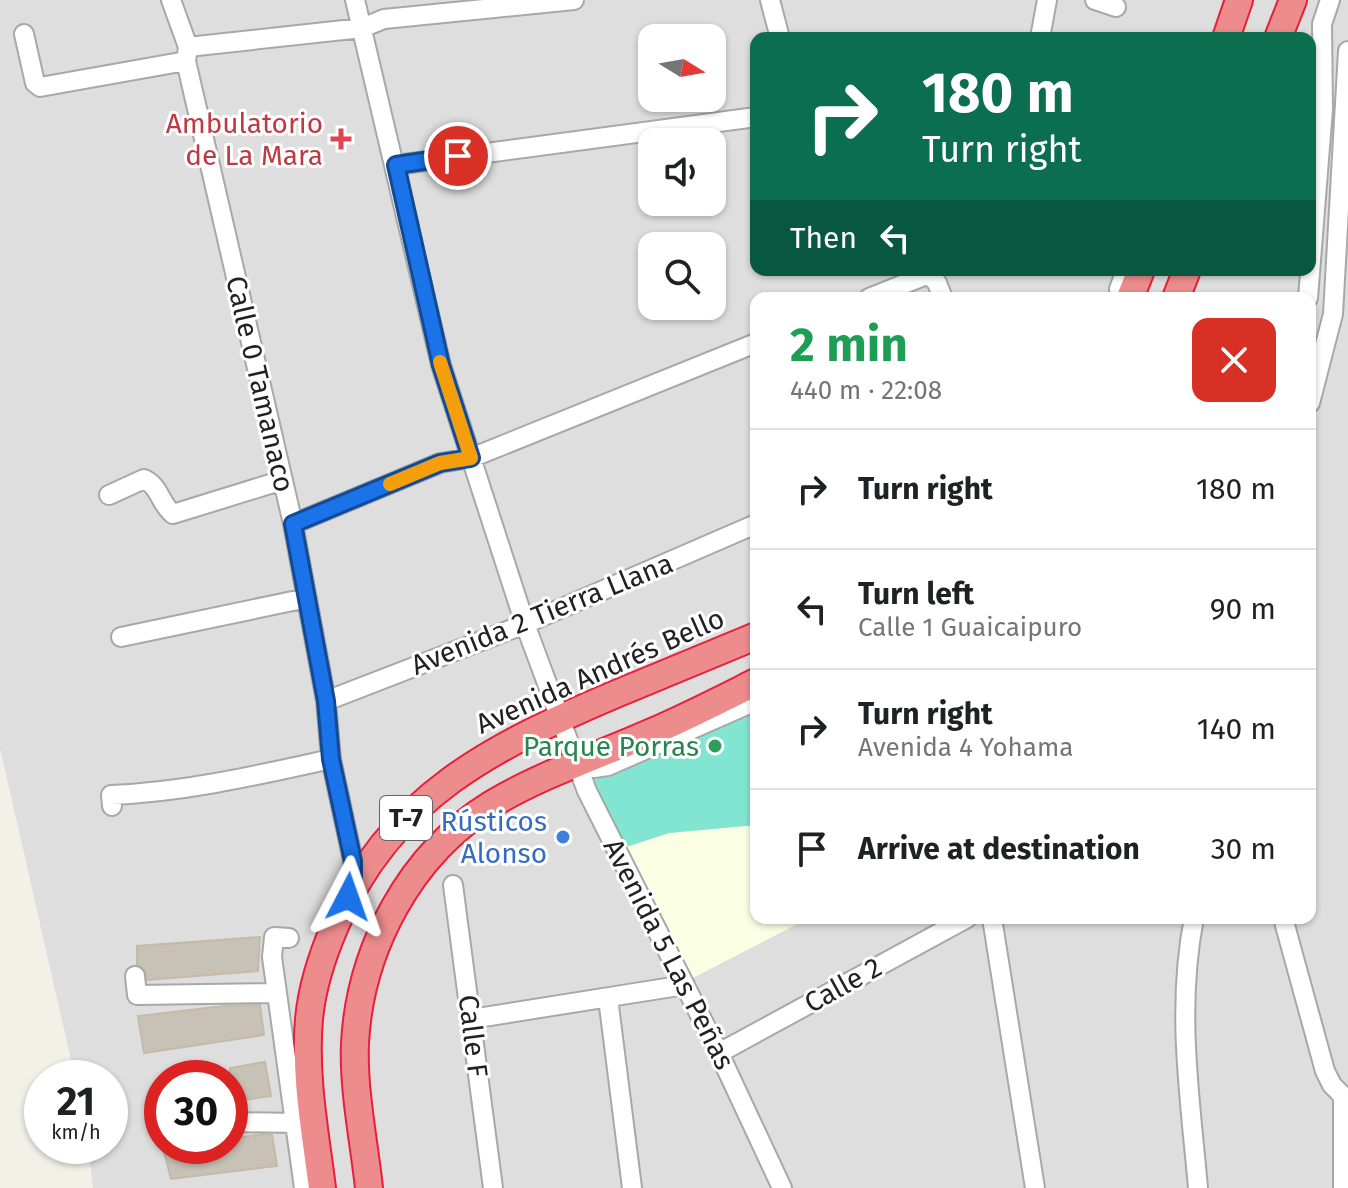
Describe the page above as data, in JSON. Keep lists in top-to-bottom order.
{
  "streets": {
    "highway": ["Avenida Andrés Bello", "T-7"],
    "street": [
      "Calle 0 Tamanaco",
      "Avenida 2 Tierra Llana",
      "Avenida 5 Las Peñas",
      "Calle 2",
      "Calle F"
    ]
  },
  "crossings": [
    ["Calle 0 Tamanaco", "Avenida 2 Tierra Llana"],
    ["Calle 0 Tamanaco", "Avenida Andrés Bello"],
    ["Avenida 2 Tierra Llana", "Avenida 5 Las Peñas"],
    ["Avenida Andrés Bello", "Avenida 5 Las Peñas"],
    ["T-7", "Avenida 5 Las Peñas"],
    ["Avenida 5 Las Peñas", "Calle 2"]
  ],
  "places": {
    "health": ["Ambulatorio de La Mara"],
    "other": ["Parque Porras", "Rústicos Alonso"]
  },
  "north": "right",
  "page": {
    "turn": ["180 m", "Turn right"],
    "then": "Then",
    "heading": ["2 min", "440 m · 22:08"],
    "list": [
      {
        "name": "Turn right",
        "value": "180 m"
      },
      {
        "name": "Turn left",
        "note": "Calle 1 Guaicaipuro",
        "value": "90 m"
      },
      {
        "name": "Turn right",
        "note": "Avenida 4 Yohama",
        "value": "140 m"
      },
      {
        "name": "Arrive at destination",
        "value": "30 m"
      }
    ],
    "speed": "21 km/h",
    "limit": "30"
  }
}
